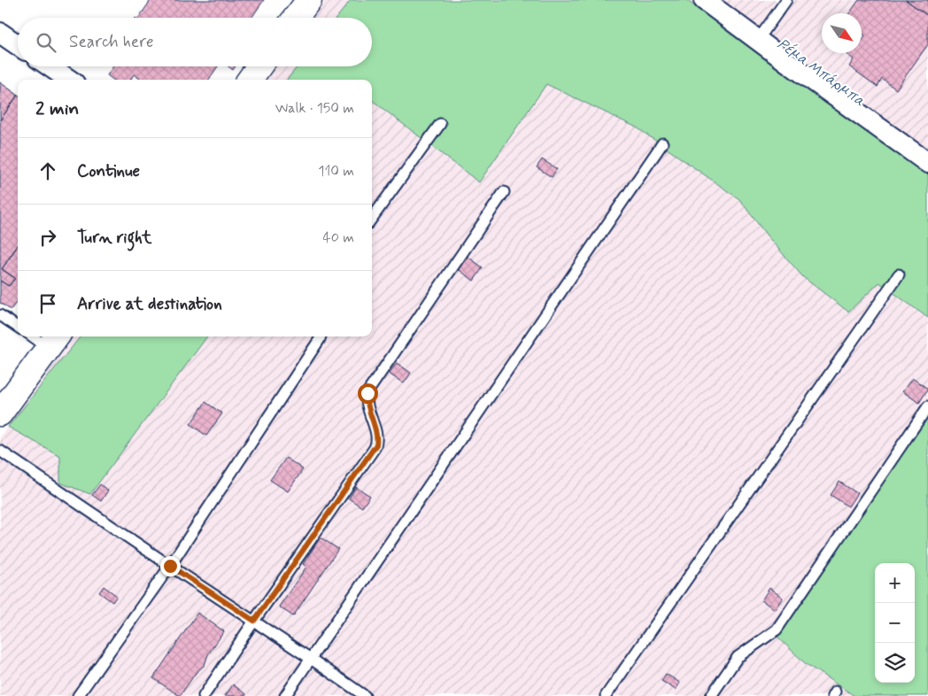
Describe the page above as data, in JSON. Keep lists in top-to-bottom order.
{
  "water": ["Ρέμα Μπάρμπα"],
  "north": "bottom right",
  "page": {
    "search": "Search here",
    "heading": ["2 min", "Walk · 150 m"],
    "list": [
      ["Continue", "110 m"],
      ["Turn right", "40 m"],
      "Arrive at destination"
    ],
    "map_buttons": ["+", "−"]
  }
}
